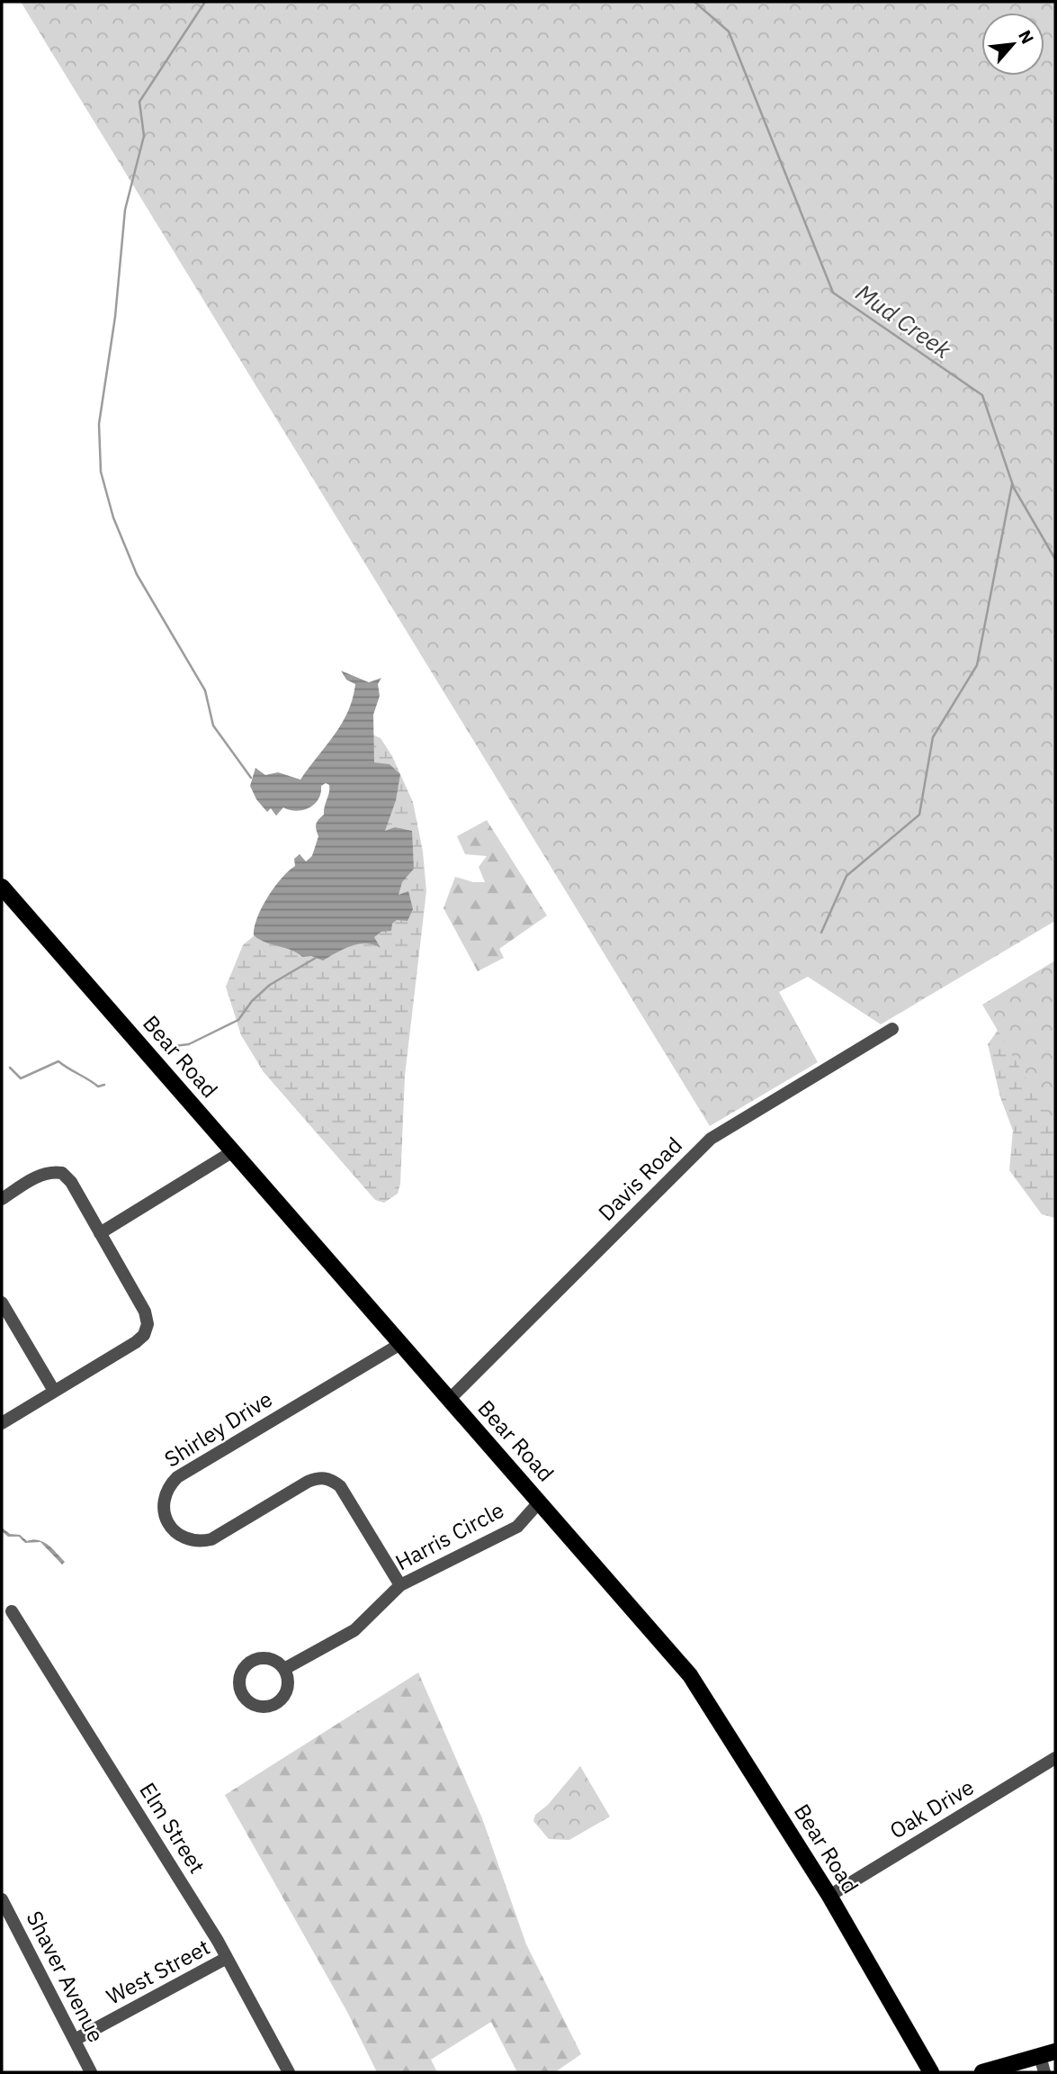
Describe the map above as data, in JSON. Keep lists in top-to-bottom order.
{
  "streets": {
    "main road": ["Bear Road"],
    "street": [
      "Davis Road",
      "Shirley Drive",
      "Harris Circle",
      "Oak Drive",
      "Elm Street",
      "West Street",
      "Shaver Avenue"
    ]
  },
  "crossings": [
    ["Bear Road", "Davis Road"],
    ["Bear Road", "Shirley Drive"],
    ["Bear Road", "Harris Circle"],
    ["Bear Road", "Oak Drive"],
    ["Shirley Drive", "Harris Circle"],
    ["Elm Street", "West Street"],
    ["West Street", "Shaver Avenue"]
  ],
  "water": ["Mud Creek"],
  "north": "top right"
}
